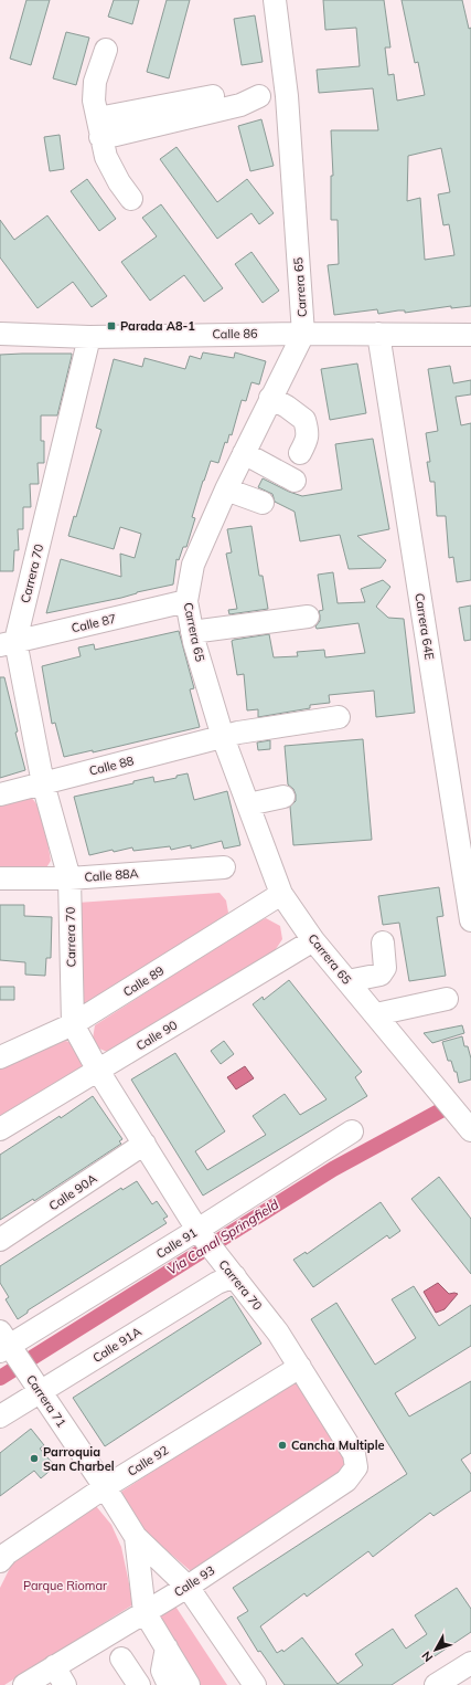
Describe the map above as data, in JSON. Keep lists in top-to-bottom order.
{
  "streets": {
    "street": [
      "Carrera 65",
      "Calle 86",
      "Carrera 70",
      "Calle 87",
      "Carrera 64E",
      "Calle 88",
      "Calle 88A",
      "Calle 89",
      "Calle 90",
      "Calle 90A",
      "Calle 91",
      "Calle 91A",
      "Carrera 71",
      "Calle 92",
      "Calle 93"
    ]
  },
  "crossings": [
    ["Carrera 65", "Calle 86"],
    ["Carrera 65", "Calle 87"],
    ["Carrera 65", "Calle 88"],
    ["Carrera 65", "Calle 89"],
    ["Carrera 65", "Calle 90"],
    ["Calle 86", "Carrera 70"],
    ["Calle 86", "Carrera 64E"],
    ["Carrera 70", "Calle 87"],
    ["Carrera 70", "Calle 88"],
    ["Carrera 70", "Calle 88A"],
    ["Carrera 70", "Calle 89"],
    ["Carrera 70", "Calle 90"],
    ["Carrera 70", "Calle 90A"],
    ["Carrera 70", "Calle 91"],
    ["Carrera 70", "Calle 91A"],
    ["Carrera 70", "Calle 92"],
    ["Carrera 70", "Calle 93"],
    ["Calle 91", "Carrera 71"],
    ["Calle 91A", "Carrera 71"],
    ["Carrera 71", "Calle 92"],
    ["Carrera 71", "Calle 93"]
  ],
  "water": ["Via Canal Springfield"],
  "parks": ["Parque Riomar"],
  "places": {
    "transit": ["Parada A8-1"],
    "other": ["Cancha Multiple", "Parroquia San Charbel"]
  },
  "north": "bottom left"
}
